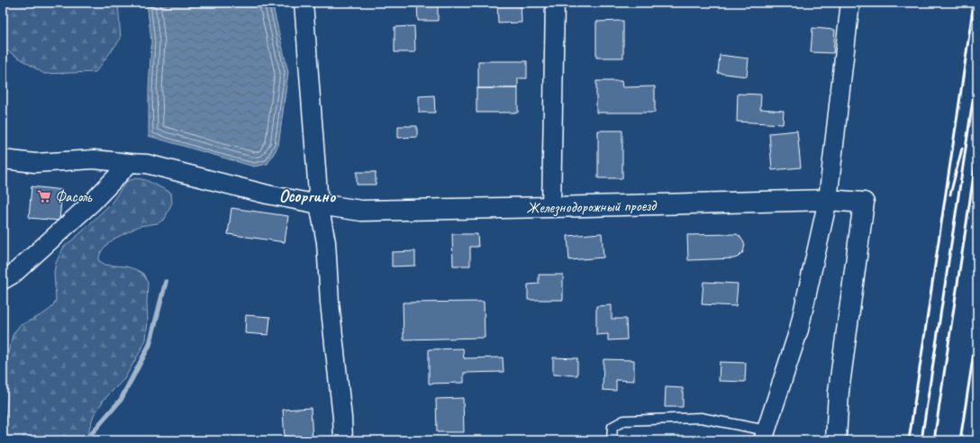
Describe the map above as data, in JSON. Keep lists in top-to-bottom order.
{
  "streets": {
    "street": ["Железнодорожный проезд"]
  },
  "districts": ["Осоргино"],
  "places": {
    "supermarket": ["Фасоль"]
  }
}
